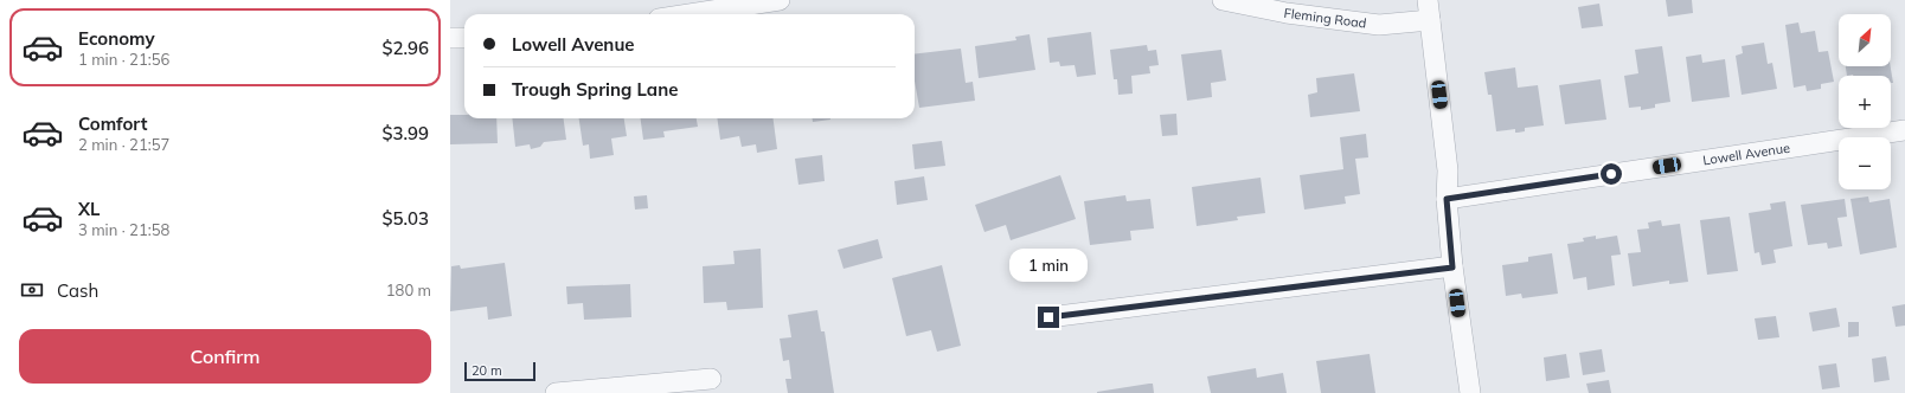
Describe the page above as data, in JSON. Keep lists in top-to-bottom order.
{
  "streets": {
    "street": ["Fleming Road", "Lowell Avenue"]
  },
  "scale_bar": "20 m",
  "north": "top right",
  "page": {
    "list": [
      {
        "name": "Economy",
        "note": "1 min · 21:56",
        "value": "$2.96"
      },
      {
        "name": "Comfort",
        "note": "2 min · 21:57",
        "value": "$3.99"
      },
      {
        "name": "XL",
        "note": "3 min · 21:58",
        "value": "$5.03"
      }
    ],
    "map_buttons": ["+", "−"],
    "banner": ["Lowell Avenue", "Trough Spring Lane"],
    "bubble": "1 min",
    "pay": ["Cash", "180 m"],
    "buttons": "Confirm",
    "scale": "20 m"
  }
}
